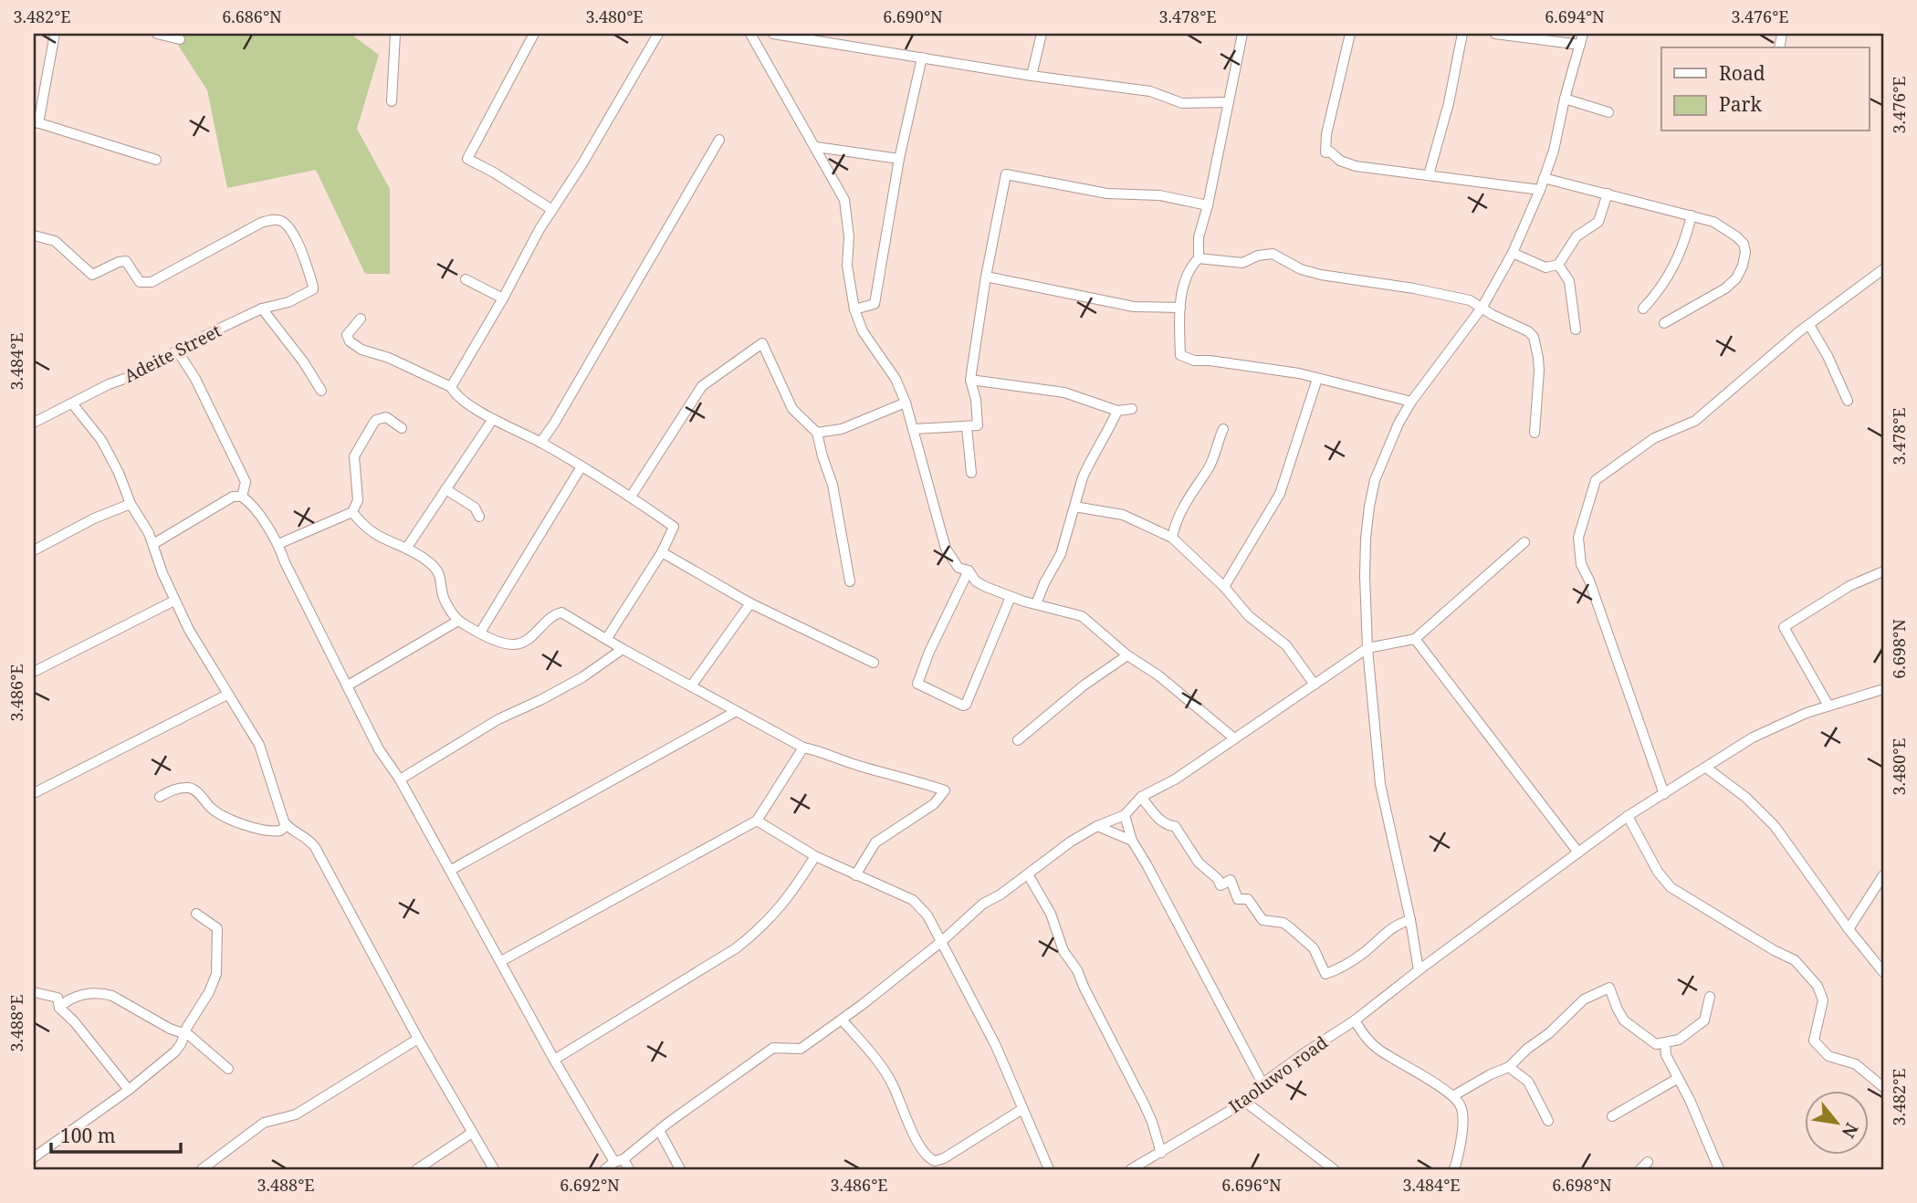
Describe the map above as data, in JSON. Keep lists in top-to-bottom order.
{
  "streets": {
    "street": ["Adeite Street", "Itaoluwo road"]
  },
  "legend": ["Road", "Park"],
  "scale_bar": "100 m",
  "north": "bottom right",
  "coordinates": [
    "3.482°E",
    "6.686°N",
    "3.480°E",
    "6.690°N",
    "3.478°E",
    "6.694°N",
    "3.476°E",
    "3.484°E",
    "6.698°N",
    "3.486°E",
    "3.488°E",
    "6.692°N",
    "6.696°N"
  ]
}
